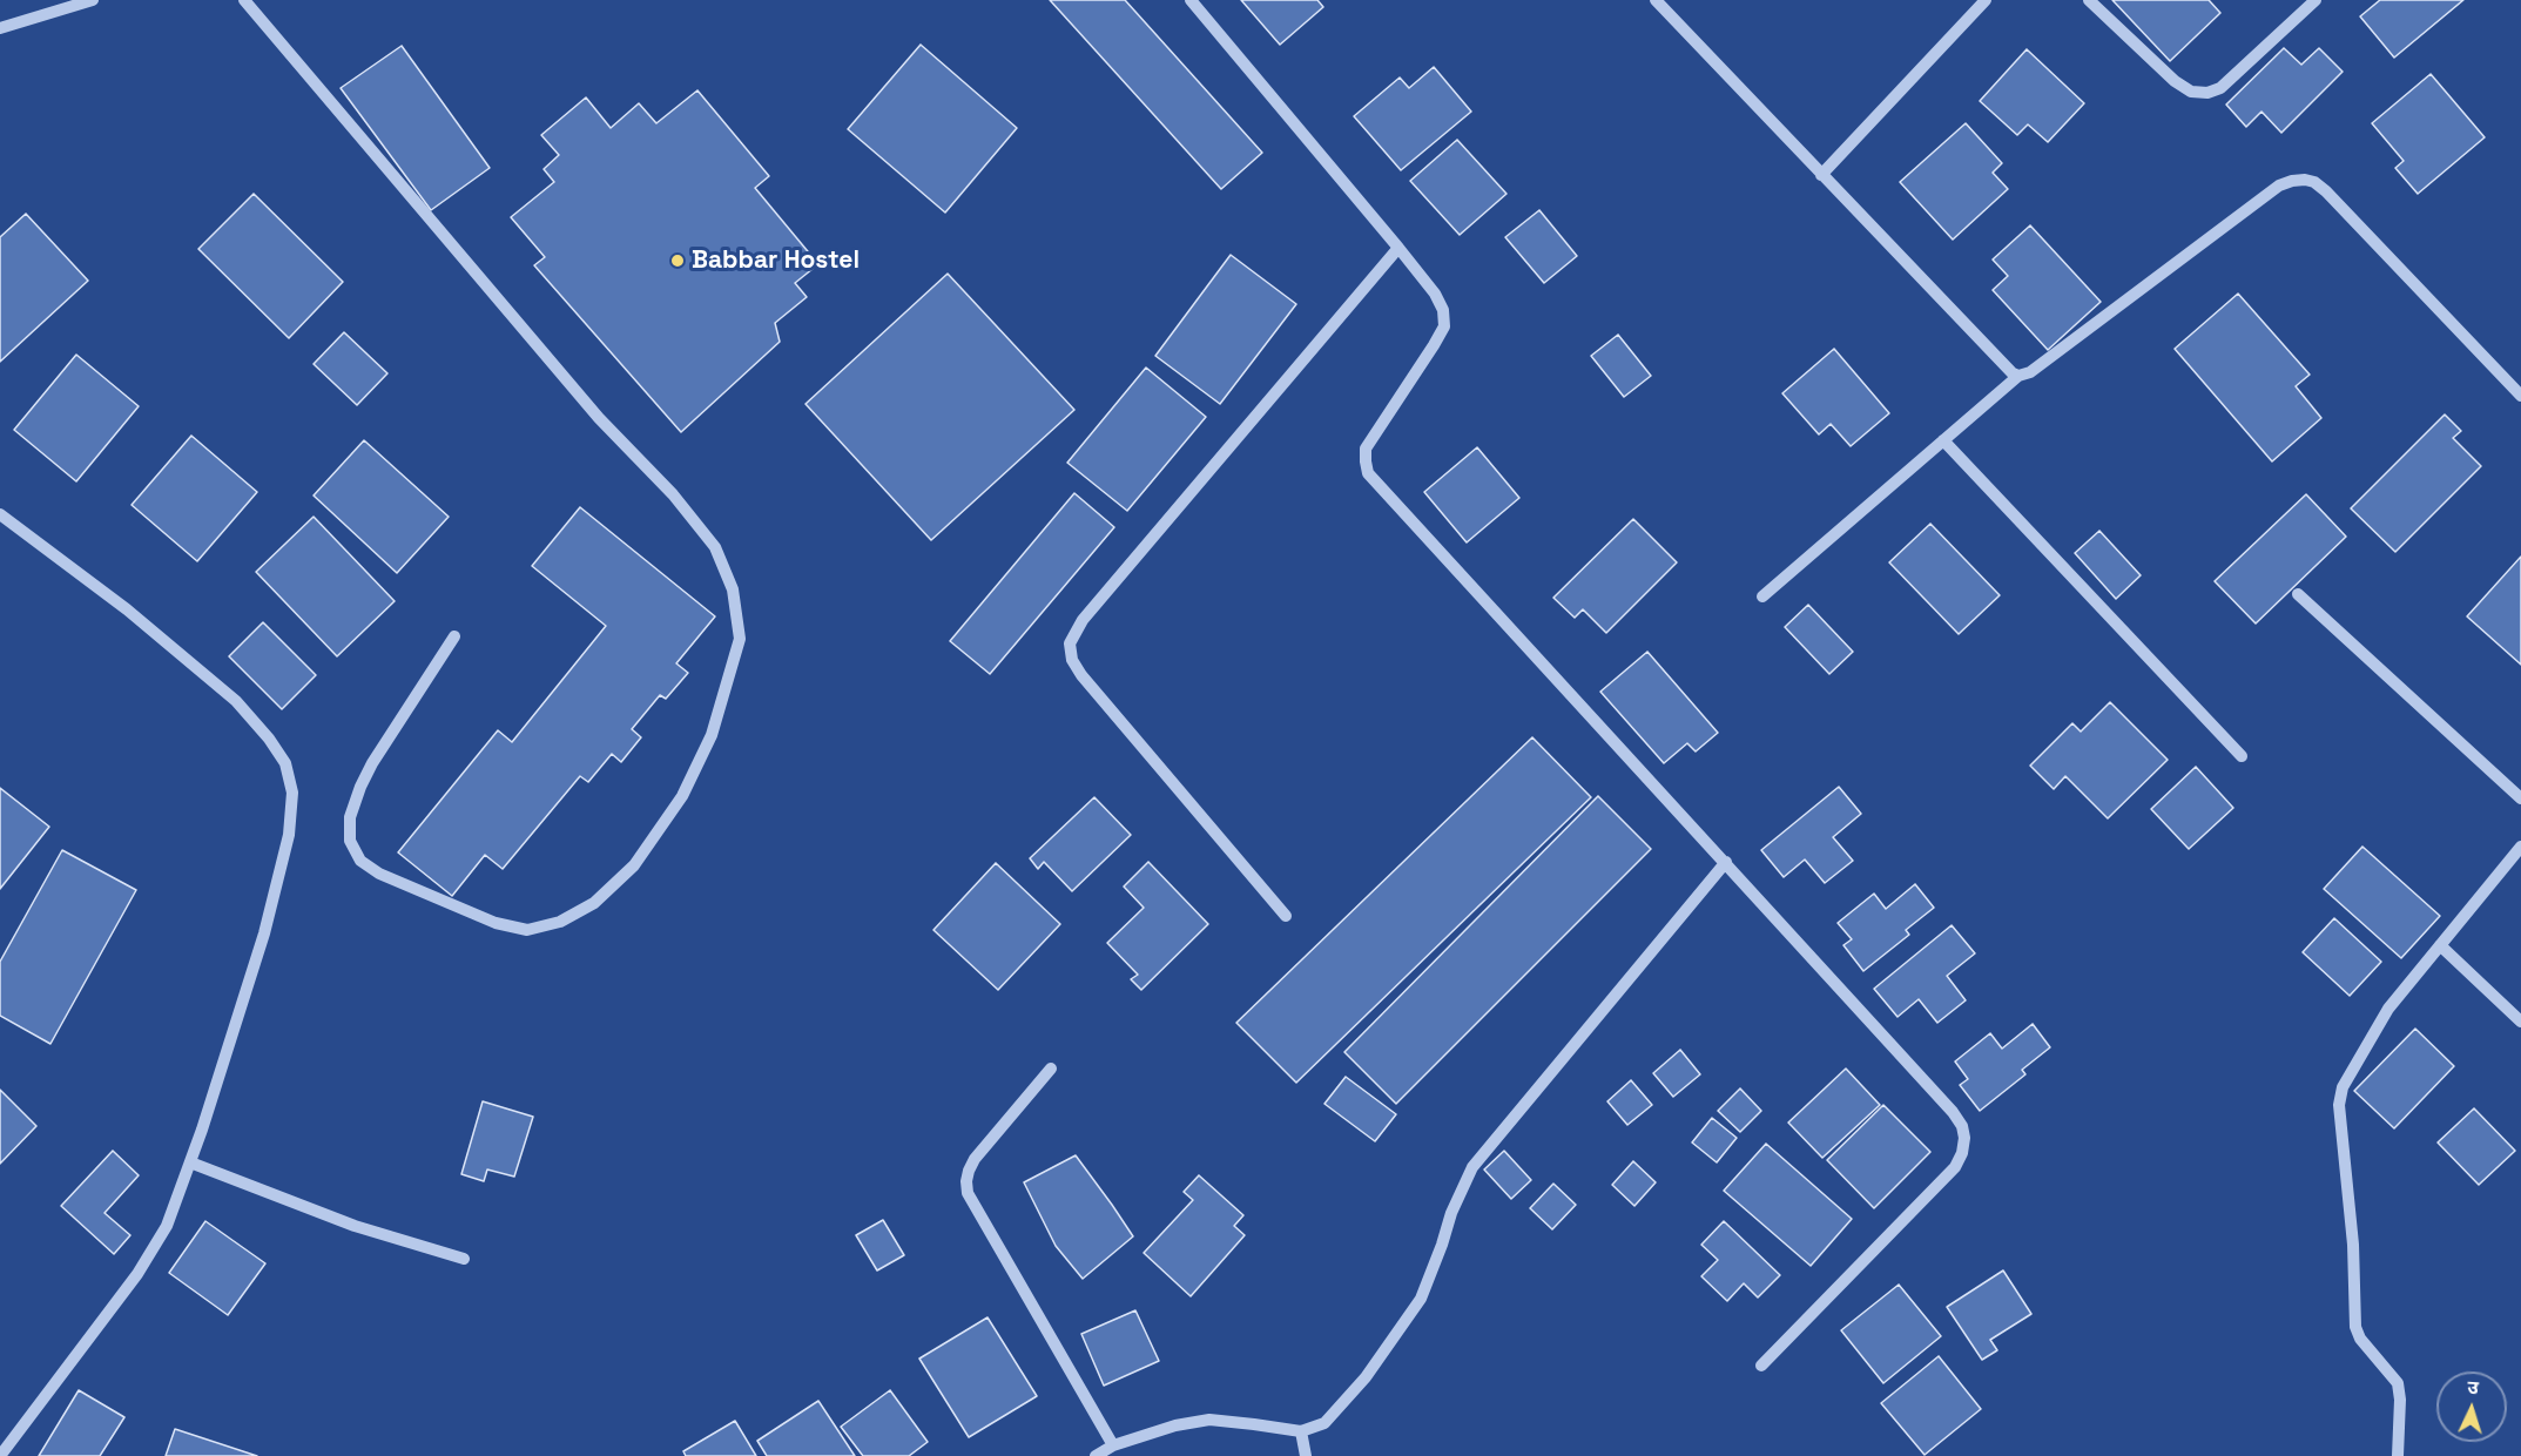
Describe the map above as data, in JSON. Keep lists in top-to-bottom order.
{
  "places": ["Babbar Hostel"],
  "north": "top"
}
